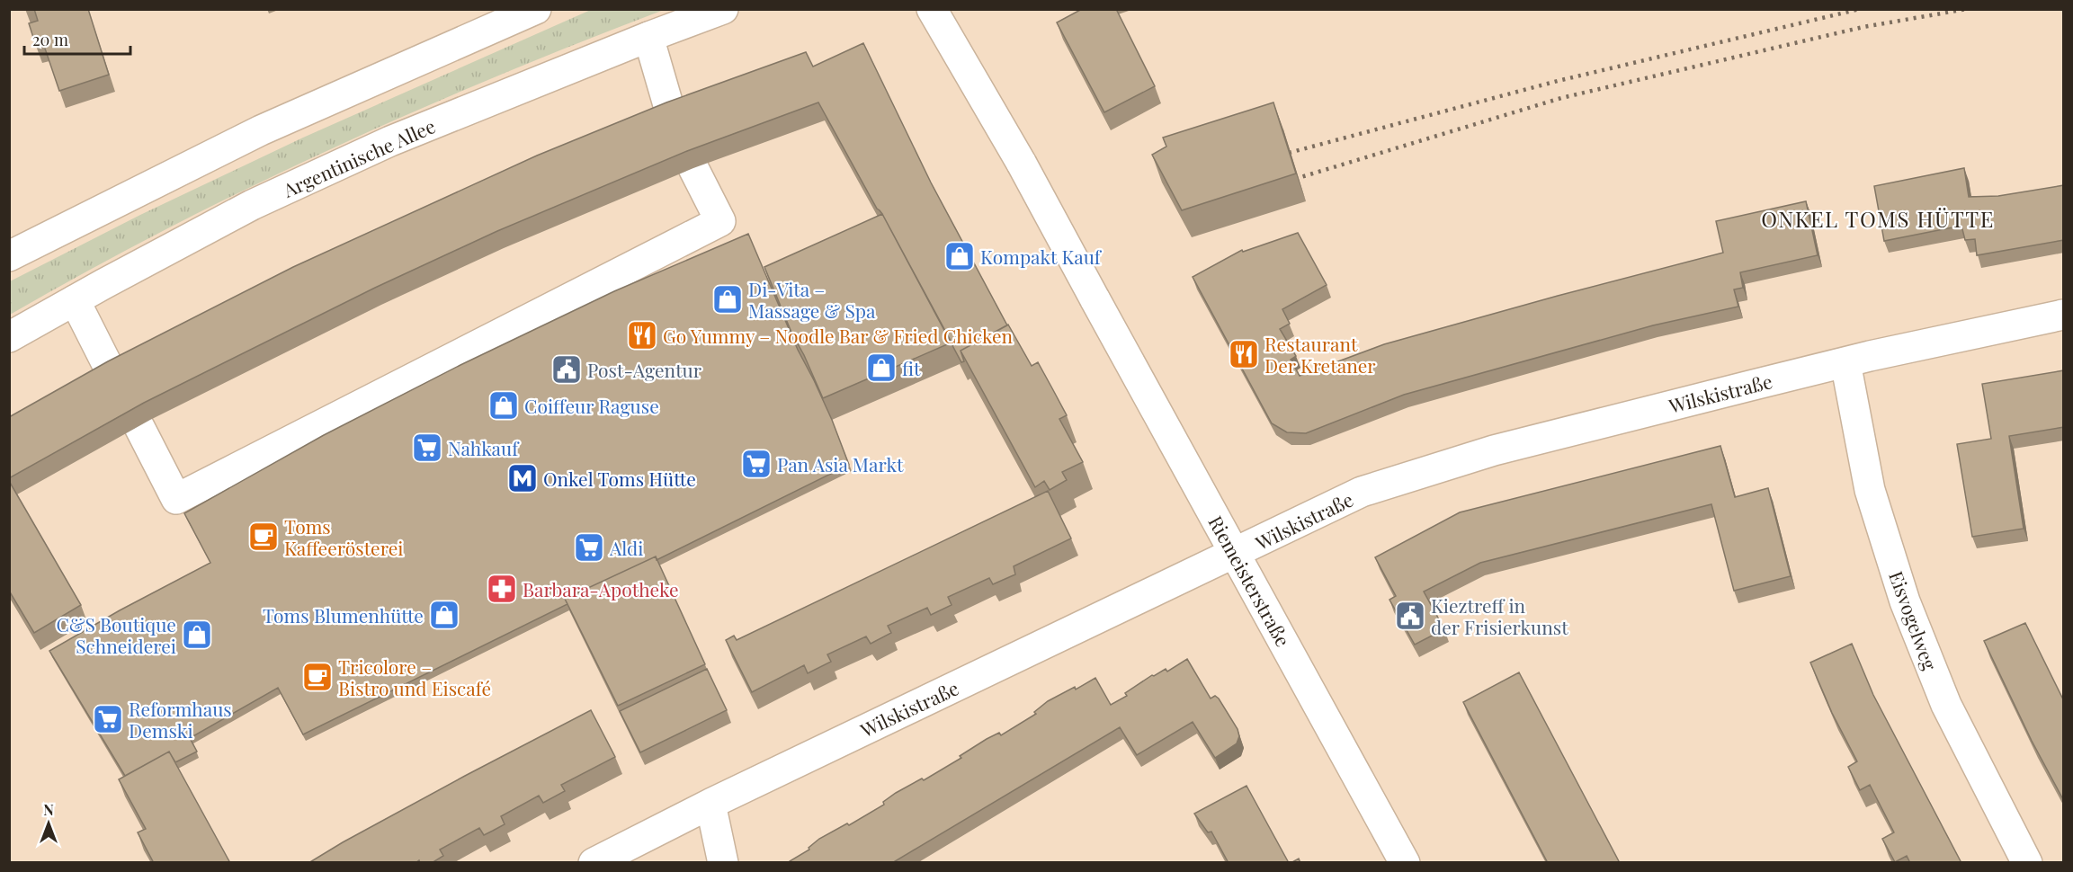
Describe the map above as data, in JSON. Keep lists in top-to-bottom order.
{
  "streets": {
    "street": [
      "Argentinische Allee",
      "Wilskistraße",
      "Riemeisterstraße",
      "Eisvogelweg"
    ]
  },
  "crossings": [
    ["Wilskistraße", "Riemeisterstraße"],
    ["Wilskistraße", "Eisvogelweg"]
  ],
  "districts": ["ONKEL TOMS HÜTTE"],
  "places": {
    "shop": [
      "Kompakt Kauf",
      "Di-Vita – Massage & Spa",
      "fit",
      "Coiffeur Raguse",
      "Toms Blumenhütte",
      "C&S Boutique Schneiderei"
    ],
    "restaurant": ["Go Yummy – Noodle Bar & Fried Chicken", "Restaurant Der Kretaner"],
    "public building": ["Post-Agentur", "Kieztreff in der Frisierkunst"],
    "supermarket": [
      "Nahkauf",
      "Pan Asia Markt",
      "Aldi",
      "Reformhaus Demski"
    ],
    "metro station": ["Onkel Toms Hütte"],
    "cafe": ["Toms Kaffeerösterei", "Tricolore – Bistro und Eiscafé"],
    "pharmacy": ["Barbara-Apotheke"]
  },
  "scale_bar": "20 m",
  "north": "top"
}
